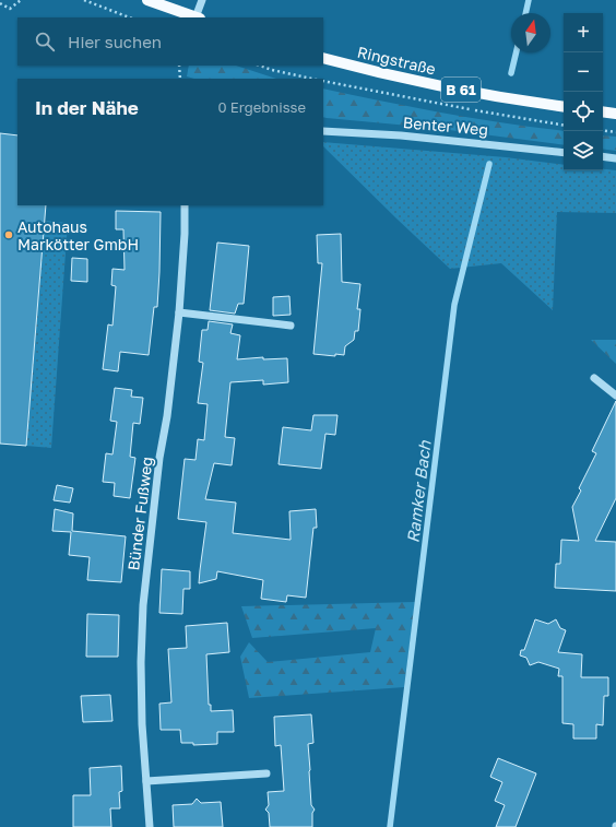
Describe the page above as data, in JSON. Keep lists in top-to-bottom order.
{
  "streets": {
    "main road": ["Ringstraße", "B 61"],
    "street": ["Benter Weg", "Bünder Fußweg"]
  },
  "water": ["Ramker Bach"],
  "places": ["Autohaus Markötter GmbH"],
  "north": "top",
  "page": {
    "map_buttons": ["+", "−"],
    "search": "Hier suchen",
    "heading": ["In der Nähe", "0 Ergebnisse"]
  }
}
